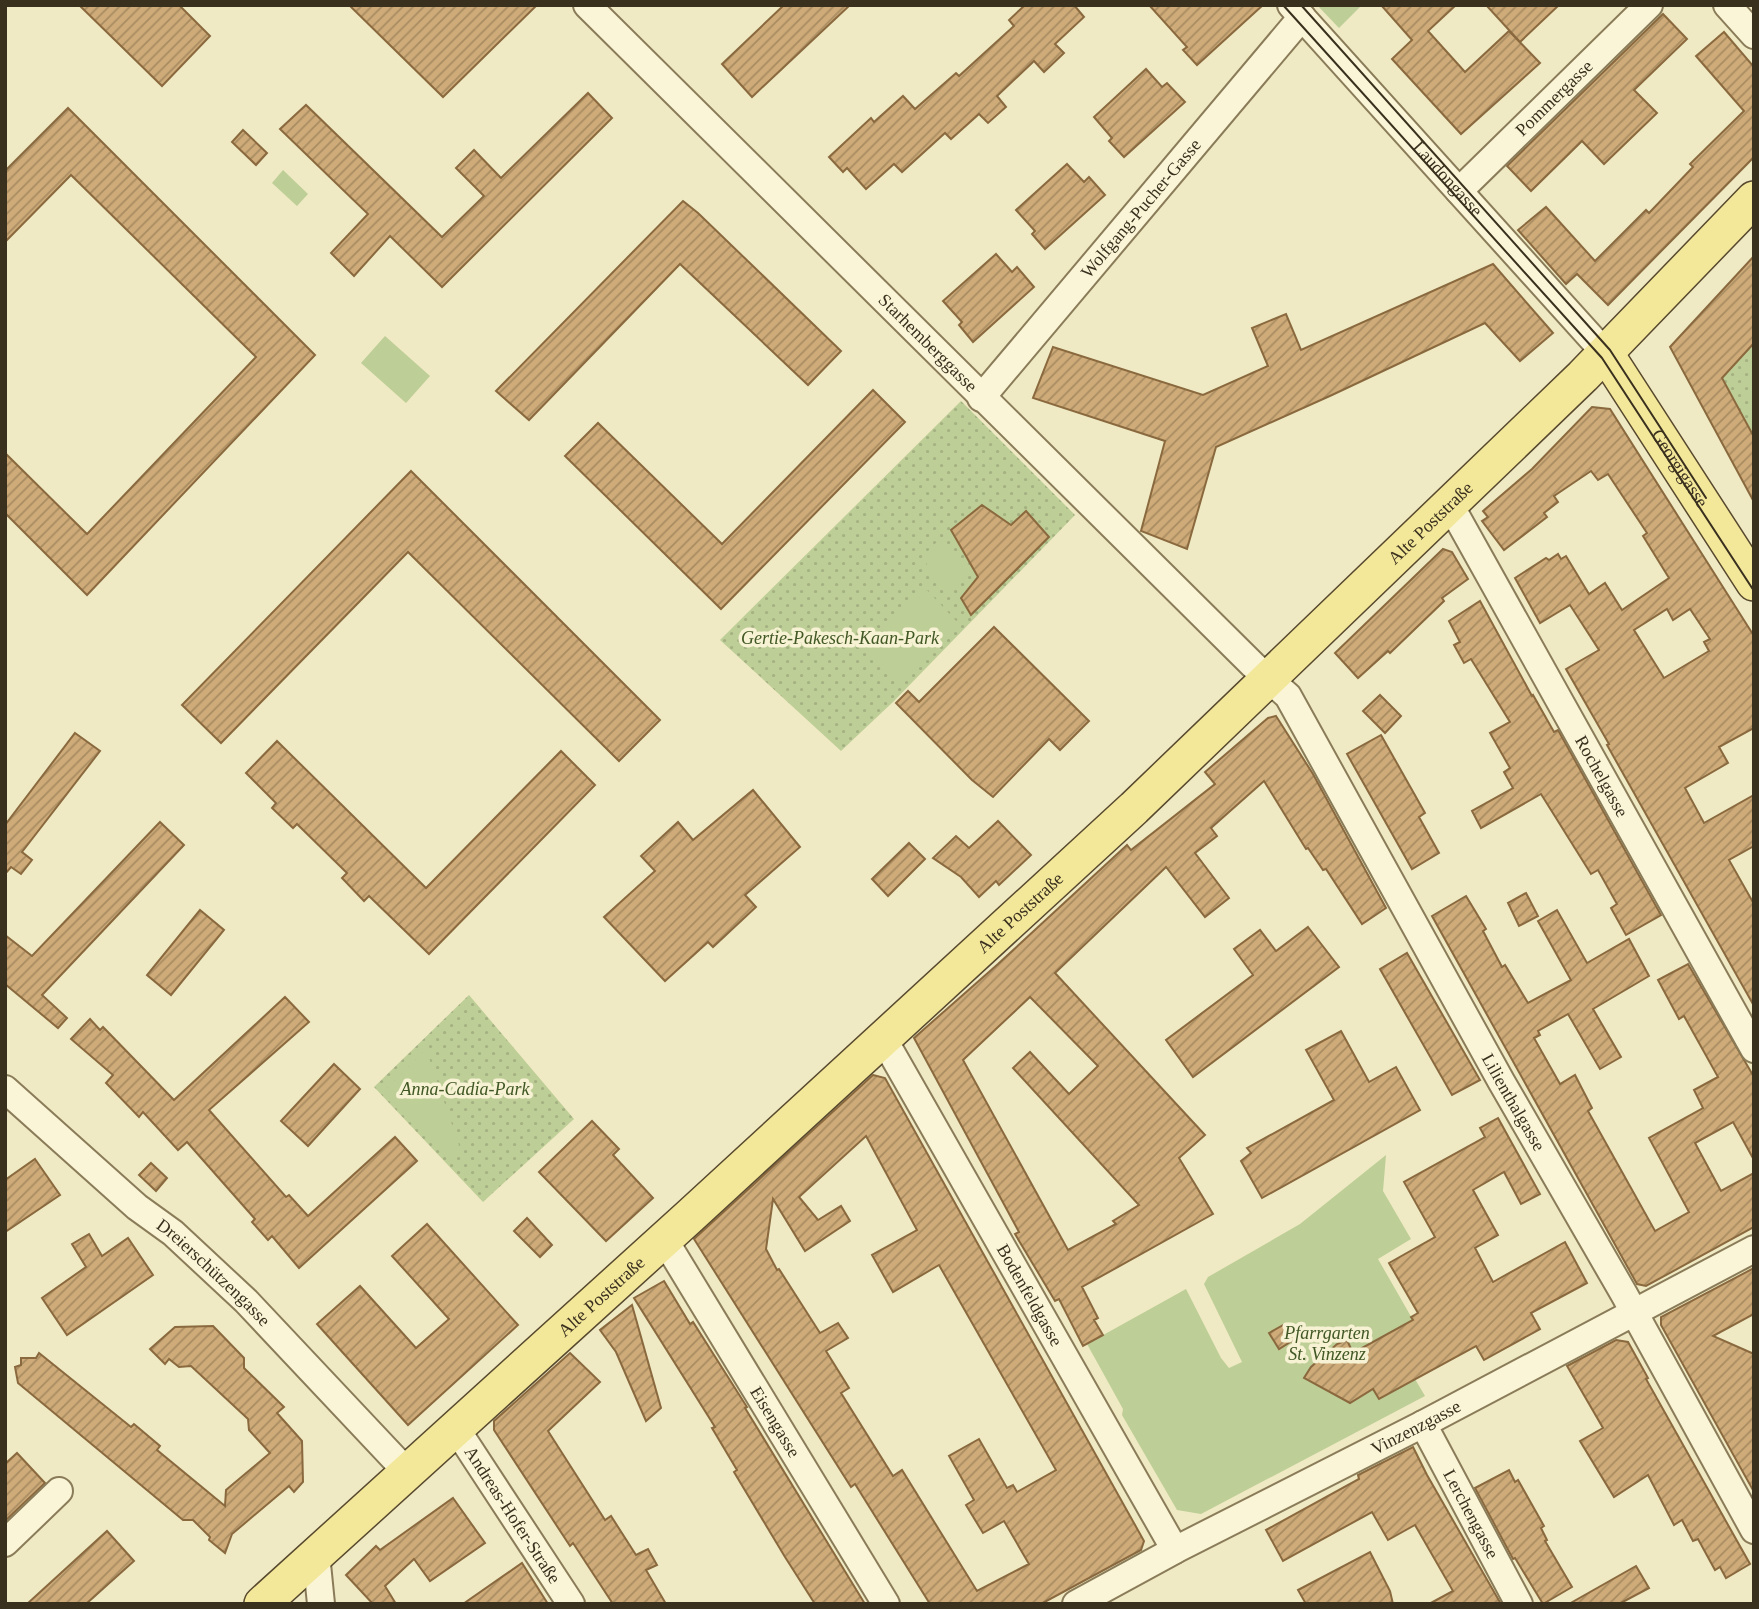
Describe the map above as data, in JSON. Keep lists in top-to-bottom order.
{
  "streets": {
    "main road": ["Georgigasse", "Alte Poststraße"],
    "street": [
      "Pommergasse",
      "Laudongasse",
      "Wolfgang-Pucher-Gasse",
      "Starhemberggasse",
      "Rochelgasse",
      "Lilienthalgasse",
      "Dreierschützengasse",
      "Bodenfeldgasse",
      "Eisengasse",
      "Vinzenzgasse",
      "Lerchengasse",
      "Andreas-Hofer-Straße"
    ]
  },
  "crossings": [
    ["Pommergasse", "Laudongasse"],
    ["Laudongasse", "Wolfgang-Pucher-Gasse"],
    ["Laudongasse", "Georgigasse"],
    ["Laudongasse", "Alte Poststraße"],
    ["Wolfgang-Pucher-Gasse", "Starhemberggasse"],
    ["Starhemberggasse", "Alte Poststraße"],
    ["Starhemberggasse", "Lilienthalgasse"],
    ["Georgigasse", "Alte Poststraße"],
    ["Alte Poststraße", "Rochelgasse"],
    ["Alte Poststraße", "Lilienthalgasse"],
    ["Alte Poststraße", "Dreierschützengasse"],
    ["Alte Poststraße", "Bodenfeldgasse"],
    ["Alte Poststraße", "Eisengasse"],
    ["Alte Poststraße", "Andreas-Hofer-Straße"],
    ["Lilienthalgasse", "Vinzenzgasse"],
    ["Bodenfeldgasse", "Vinzenzgasse"],
    ["Vinzenzgasse", "Lerchengasse"]
  ],
  "parks": ["Gertie-Pakesch-Kaan-Park", "Anna-Cadia-Park", "Pfarrgarten St. Vinzenz"]
}
